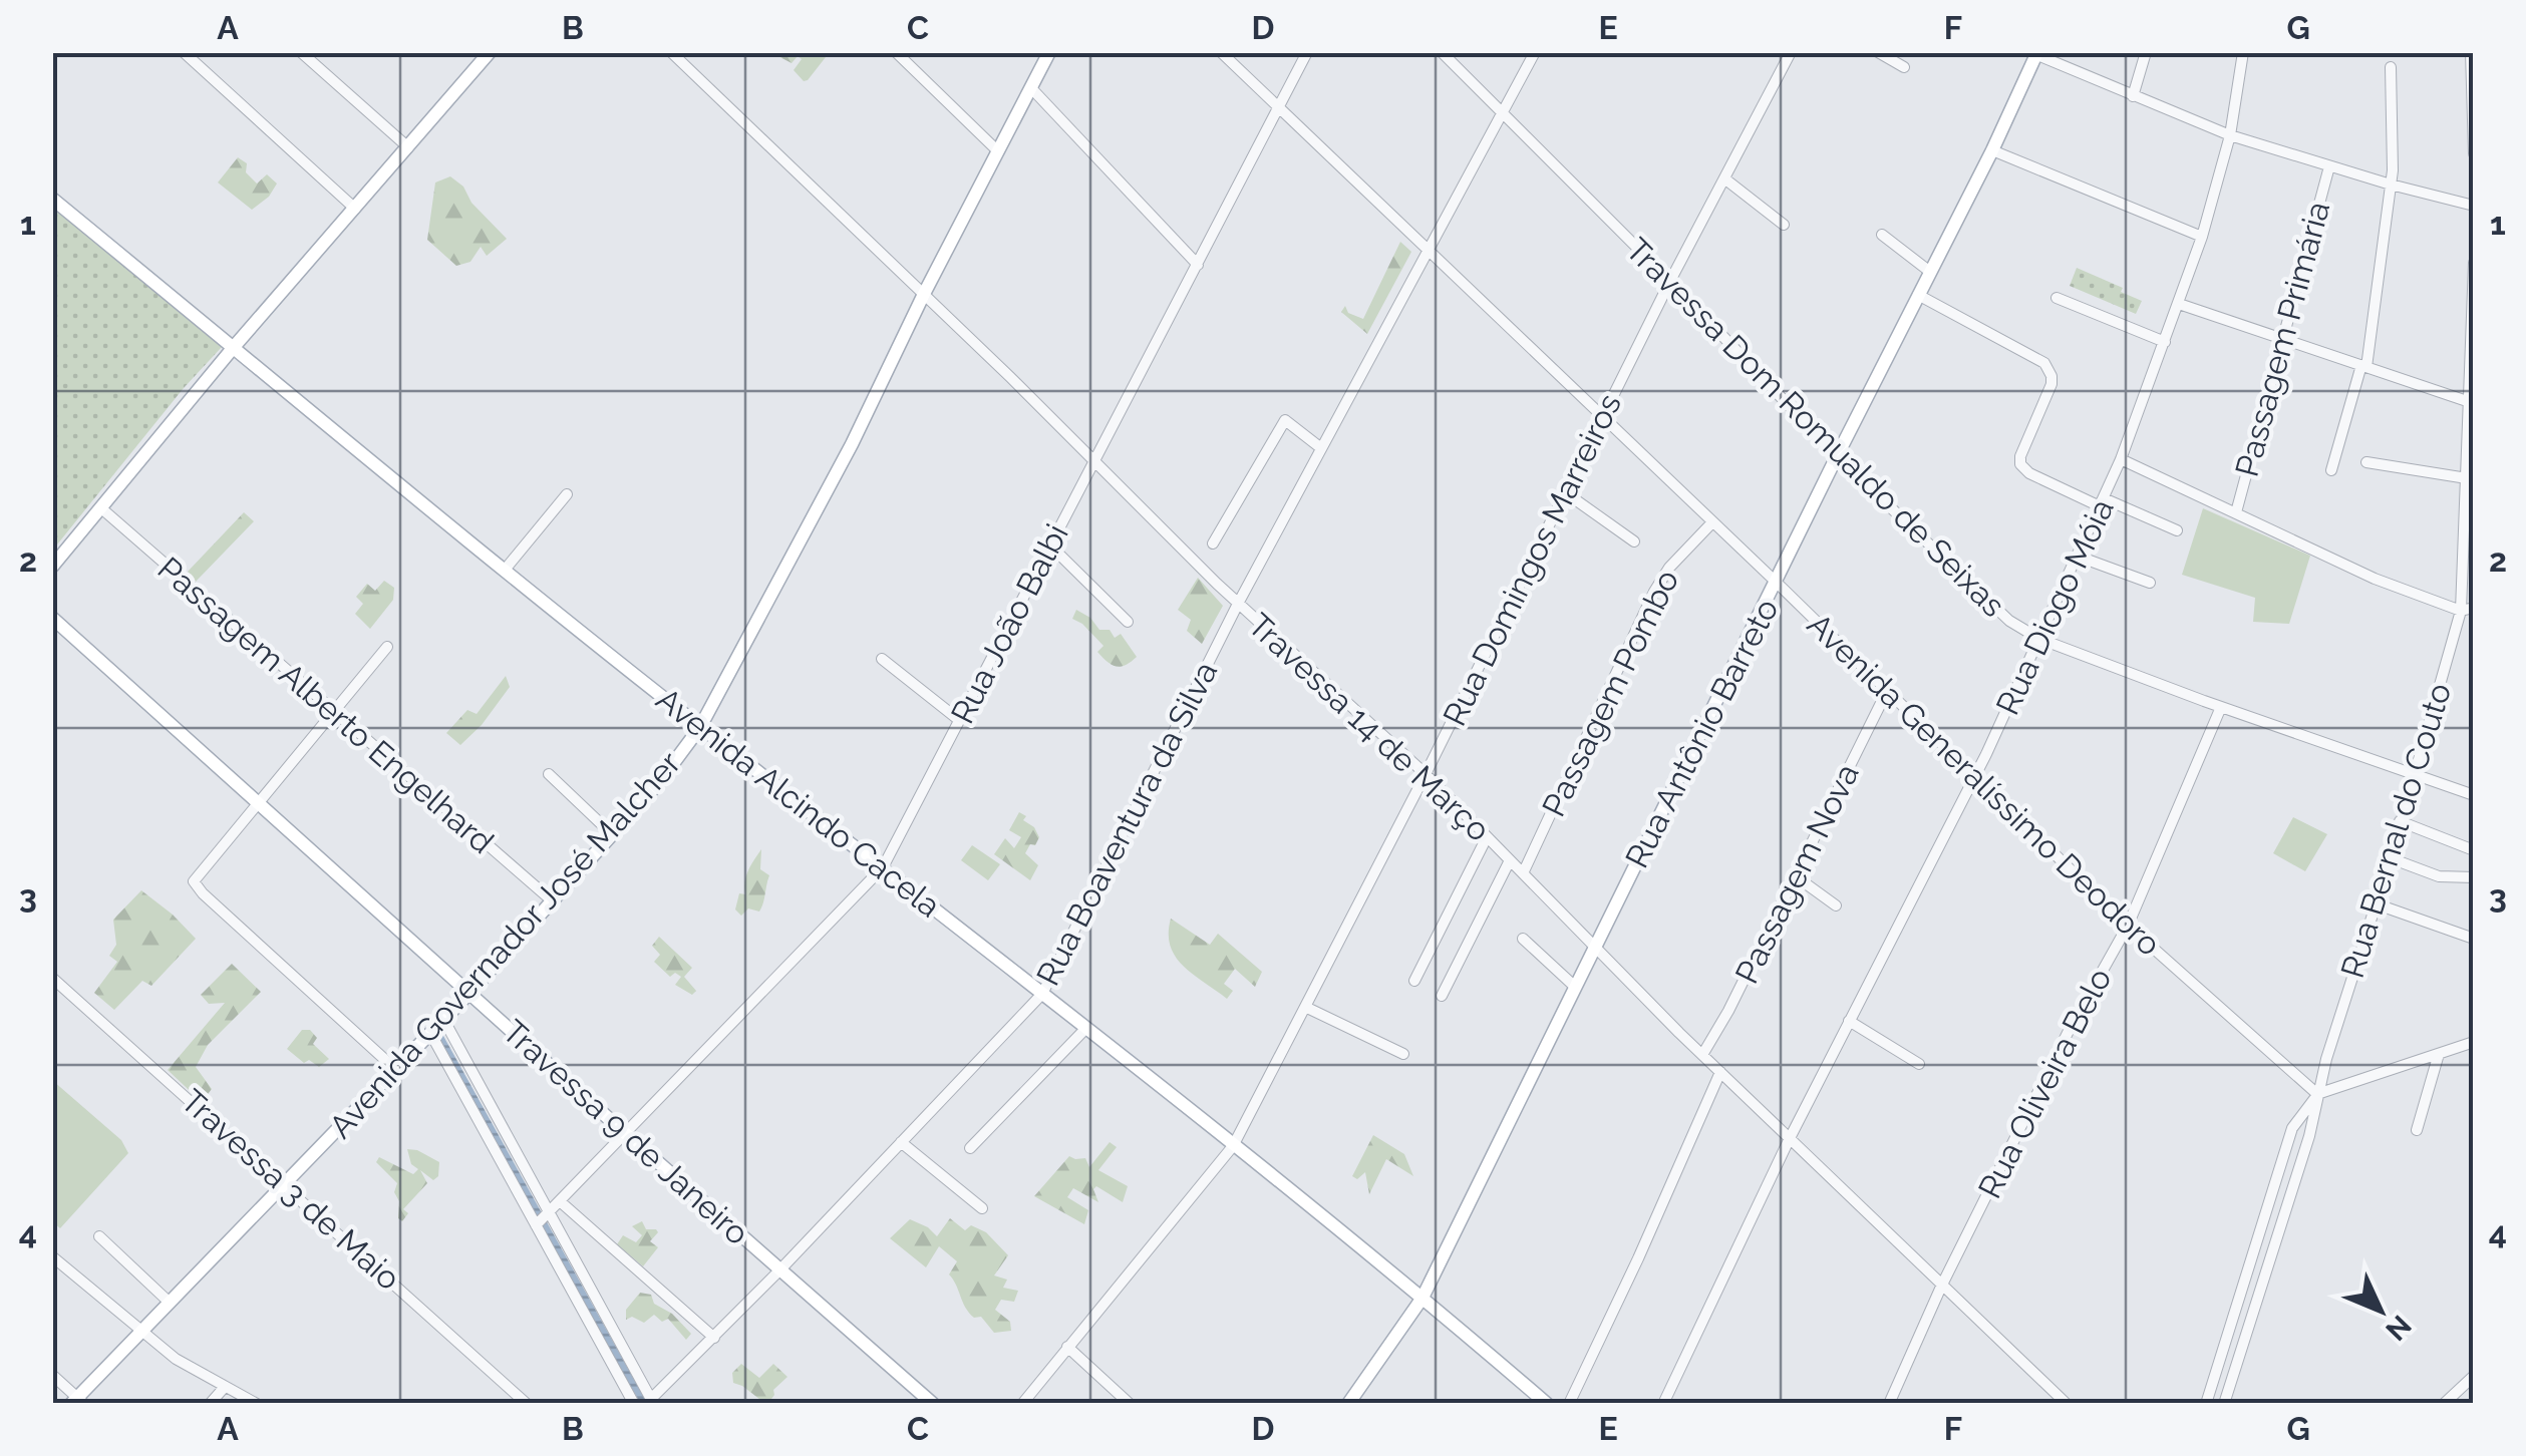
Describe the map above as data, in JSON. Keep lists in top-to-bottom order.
{
  "streets": {
    "main road": [
      "Rua Antônio Barreto",
      "Avenida Alcindo Cacela",
      "Avenida Governador José Malcher",
      "Travessa 9 de Janeiro"
    ],
    "street": [
      "Passagem Primária",
      "Travessa Dom Romualdo de Seixas",
      "Rua Domingos Marreiros",
      "Rua Diogo Móia",
      "Rua João Balbi",
      "Passagem Pombo",
      "Passagem Alberto Engelhard",
      "Travessa 14 de Março",
      "Avenida Generalíssimo Deodoro",
      "Rua Boaventura da Silva",
      "Rua Bernal do Couto",
      "Passagem Nova",
      "Rua Oliveira Belo",
      "Travessa 3 de Maio"
    ]
  },
  "crossings": [
    ["Travessa Dom Romualdo de Seixas", "Rua Domingos Marreiros"],
    ["Travessa Dom Romualdo de Seixas", "Rua Diogo Móia"],
    ["Travessa Dom Romualdo de Seixas", "Rua Antônio Barreto"],
    ["Travessa Dom Romualdo de Seixas", "Rua Boaventura da Silva"],
    ["Travessa Dom Romualdo de Seixas", "Rua Bernal do Couto"],
    ["Travessa Dom Romualdo de Seixas", "Rua Oliveira Belo"],
    ["Rua Domingos Marreiros", "Travessa 14 de Março"],
    ["Rua Domingos Marreiros", "Avenida Generalíssimo Deodoro"],
    ["Rua Domingos Marreiros", "Avenida Alcindo Cacela"],
    ["Rua Diogo Móia", "Travessa 14 de Março"],
    ["Rua Diogo Móia", "Avenida Generalíssimo Deodoro"],
    ["Rua João Balbi", "Travessa 14 de Março"],
    ["Rua João Balbi", "Avenida Generalíssimo Deodoro"],
    ["Rua João Balbi", "Avenida Alcindo Cacela"],
    ["Rua João Balbi", "Travessa 9 de Janeiro"],
    ["Passagem Pombo", "Travessa 14 de Março"],
    ["Passagem Pombo", "Avenida Generalíssimo Deodoro"],
    ["Passagem Alberto Engelhard", "Avenida Governador José Malcher"],
    ["Travessa 14 de Março", "Rua Antônio Barreto"],
    ["Travessa 14 de Março", "Rua Boaventura da Silva"],
    ["Travessa 14 de Março", "Passagem Nova"],
    ["Travessa 14 de Março", "Avenida Governador José Malcher"],
    ["Travessa 14 de Março", "Rua Oliveira Belo"],
    ["Rua Antônio Barreto", "Avenida Generalíssimo Deodoro"],
    ["Rua Antônio Barreto", "Avenida Alcindo Cacela"],
    ["Avenida Generalíssimo Deodoro", "Rua Boaventura da Silva"],
    ["Avenida Generalíssimo Deodoro", "Rua Bernal do Couto"],
    ["Avenida Generalíssimo Deodoro", "Passagem Nova"],
    ["Avenida Generalíssimo Deodoro", "Rua Oliveira Belo"],
    ["Avenida Alcindo Cacela", "Rua Boaventura da Silva"],
    ["Avenida Alcindo Cacela", "Avenida Governador José Malcher"],
    ["Rua Boaventura da Silva", "Travessa 9 de Janeiro"],
    ["Avenida Governador José Malcher", "Travessa 9 de Janeiro"],
    ["Avenida Governador José Malcher", "Travessa 3 de Maio"]
  ],
  "north": "bottom right",
  "grid": {
    "columns": [
      "A",
      "B",
      "C",
      "D",
      "E",
      "F",
      "G"
    ],
    "rows": [
      "1",
      "2",
      "3",
      "4"
    ]
  }
}
